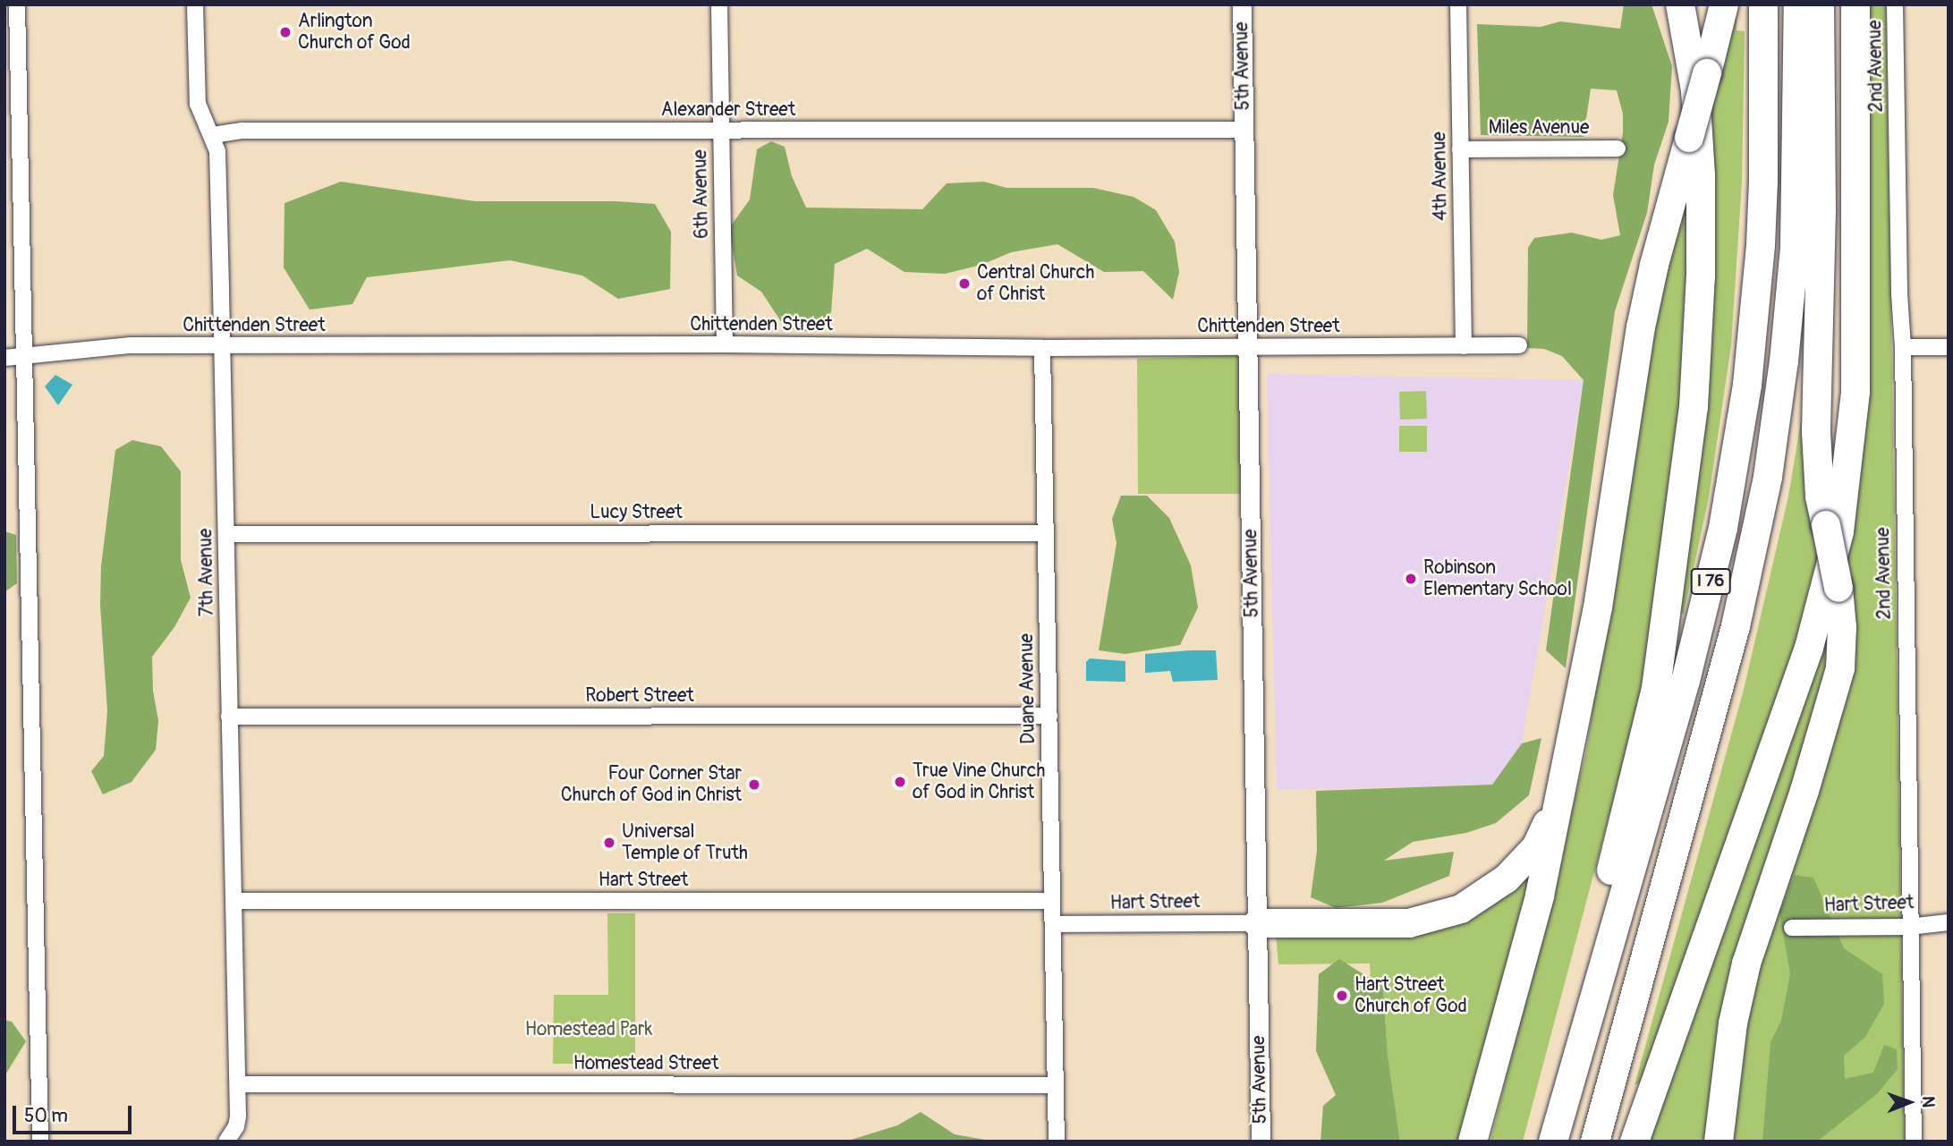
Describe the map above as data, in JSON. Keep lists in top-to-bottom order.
{
  "streets": {
    "highway": ["I 76"],
    "street": [
      "5th Avenue",
      "2nd Avenue",
      "Alexander Street",
      "Miles Avenue",
      "4th Avenue",
      "6th Avenue",
      "Chittenden Street",
      "Lucy Street",
      "7th Avenue",
      "Duane Avenue",
      "Robert Street",
      "Hart Street",
      "Homestead Street"
    ]
  },
  "crossings": [
    ["5th Avenue", "Alexander Street"],
    ["5th Avenue", "Chittenden Street"],
    ["5th Avenue", "Hart Street"],
    ["2nd Avenue", "Hart Street"],
    ["Alexander Street", "6th Avenue"],
    ["Alexander Street", "7th Avenue"],
    ["Miles Avenue", "4th Avenue"],
    ["4th Avenue", "Chittenden Street"],
    ["6th Avenue", "Chittenden Street"],
    ["Chittenden Street", "7th Avenue"],
    ["Chittenden Street", "Duane Avenue"],
    ["Lucy Street", "7th Avenue"],
    ["Lucy Street", "Duane Avenue"],
    ["7th Avenue", "Robert Street"],
    ["7th Avenue", "Hart Street"],
    ["7th Avenue", "Homestead Street"],
    ["Duane Avenue", "Robert Street"],
    ["Duane Avenue", "Hart Street"],
    ["Duane Avenue", "Homestead Street"]
  ],
  "parks": ["Homestead Park"],
  "places": [
    "Arlington Church of God",
    "Central Church of Christ",
    "Robinson Elementary School",
    "True Vine Church of God in Christ",
    "Four Corner Star Church of God in Christ",
    "Universal Temple of Truth",
    "Hart Street Church of God"
  ],
  "scale_bar": "50 m",
  "north": "right"
}
